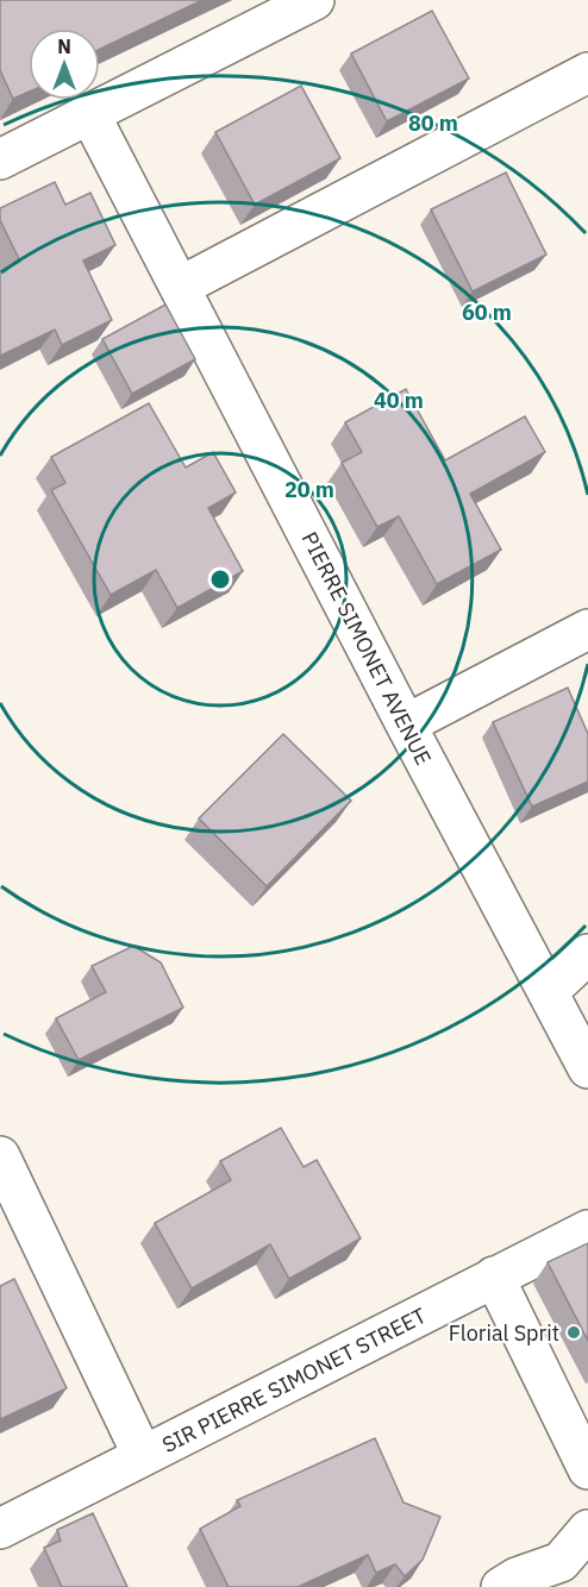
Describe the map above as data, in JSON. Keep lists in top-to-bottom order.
{
  "streets": {
    "street": ["PIERRE SIMONET AVENUE", "SIR PIERRE SIMONET STREET"]
  },
  "places": ["Florial Sprit"],
  "north": "top",
  "rings": [
    "80 m",
    "60 m",
    "40 m",
    "20 m"
  ]
}
